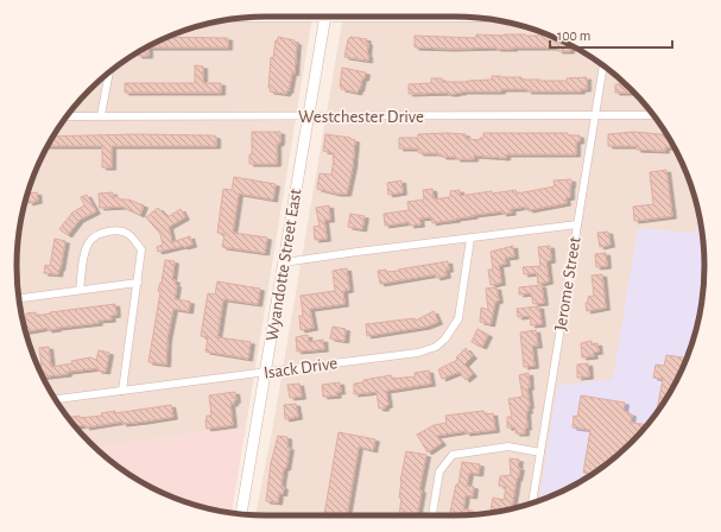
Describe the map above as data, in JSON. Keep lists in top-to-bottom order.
{
  "streets": {
    "street": [
      "Westchester Drive",
      "Wyandotte Street East",
      "Jerome Street",
      "Isack Drive"
    ]
  },
  "crossings": [
    ["Westchester Drive", "Wyandotte Street East"],
    ["Westchester Drive", "Jerome Street"],
    ["Wyandotte Street East", "Isack Drive"]
  ],
  "scale_bar": "100 m"
}
